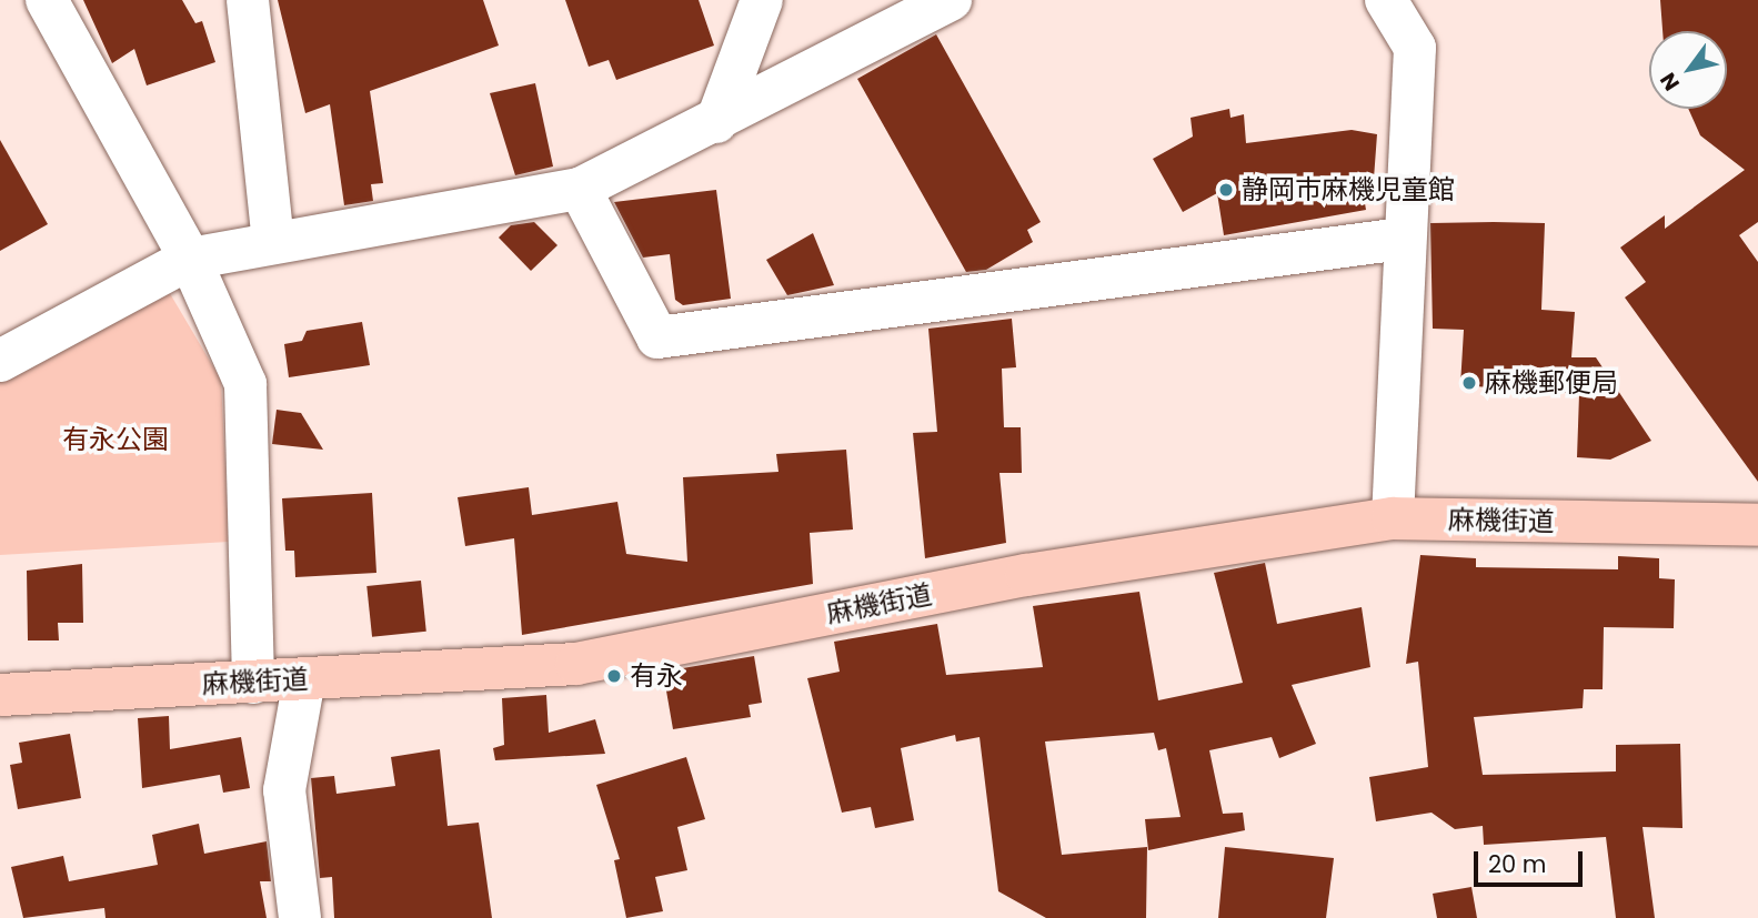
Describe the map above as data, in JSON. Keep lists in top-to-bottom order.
{
  "streets": {
    "main road": ["麻機街道"]
  },
  "parks": ["有永公園"],
  "places": ["静岡市麻機児童館", "麻機郵便局", "有永"],
  "scale_bar": "20 m",
  "north": "bottom left"
}
